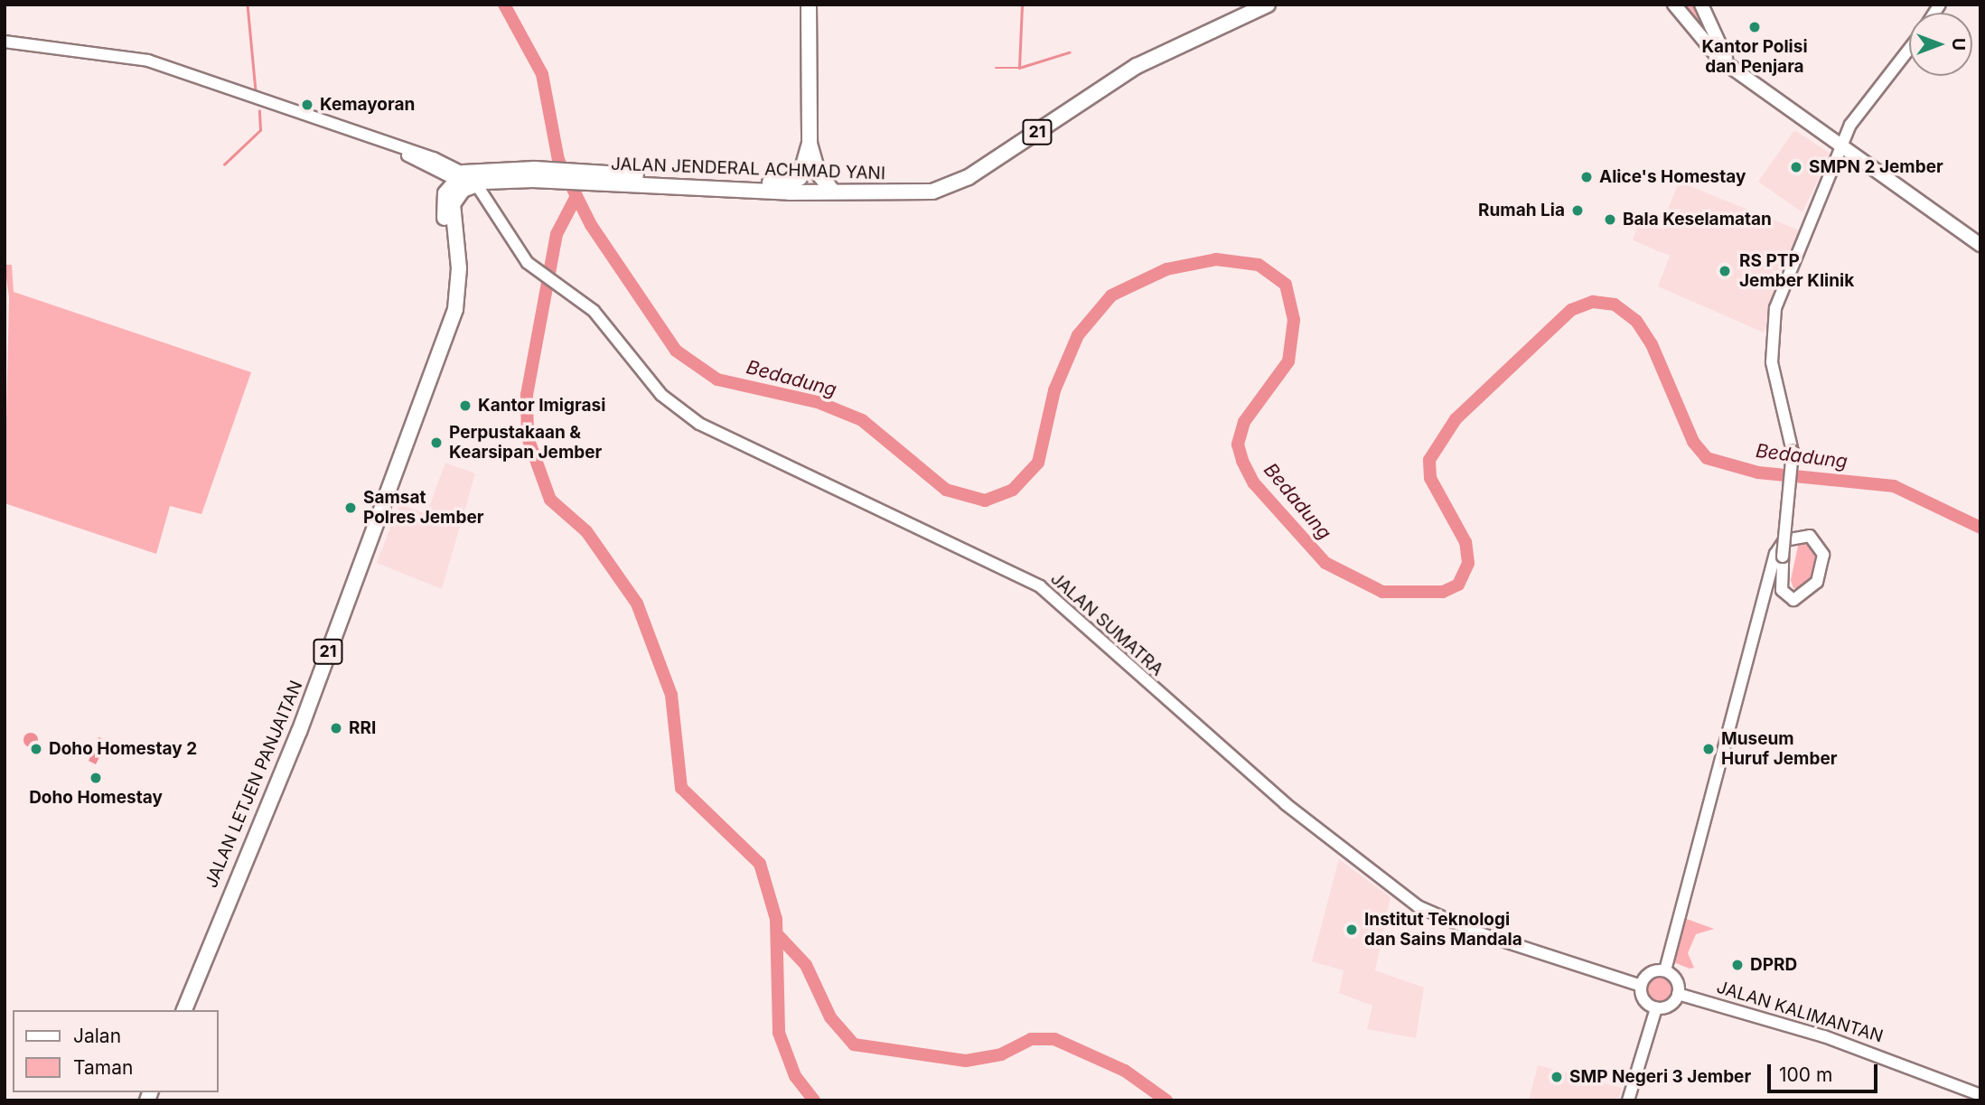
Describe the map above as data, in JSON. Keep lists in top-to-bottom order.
{
  "streets": {
    "highway": ["21", "JALAN JENDERAL ACHMAD YANI", "JALAN LETJEN PANJAITAN"],
    "main road": ["JALAN SUMATRA", "JALAN KALIMANTAN"]
  },
  "crossings": [
    ["21", "JALAN JENDERAL ACHMAD YANI"],
    ["21", "JALAN SUMATRA"],
    ["21", "JALAN LETJEN PANJAITAN"],
    ["JALAN JENDERAL ACHMAD YANI", "JALAN SUMATRA"],
    ["JALAN SUMATRA", "JALAN KALIMANTAN"]
  ],
  "water": ["Bedadung"],
  "places": [
    "Kantor Polisi dan Penjara",
    "Kemayoran",
    "SMPN 2 Jember",
    "Alice's Homestay",
    "Rumah Lia",
    "Bala Keselamatan",
    "RS PTP Jember Klinik",
    "Kantor Imigrasi",
    "Perpustakaan & Kearsipan Jember",
    "Samsat Polres Jember",
    "RRI",
    "Doho Homestay 2",
    "Museum Huruf Jember",
    "Doho Homestay",
    "Institut Teknologi dan Sains Mandala",
    "DPRD",
    "SMP Negeri 3 Jember"
  ],
  "legend": ["Jalan", "Taman"],
  "scale_bar": "100 m",
  "north": "right"
}
